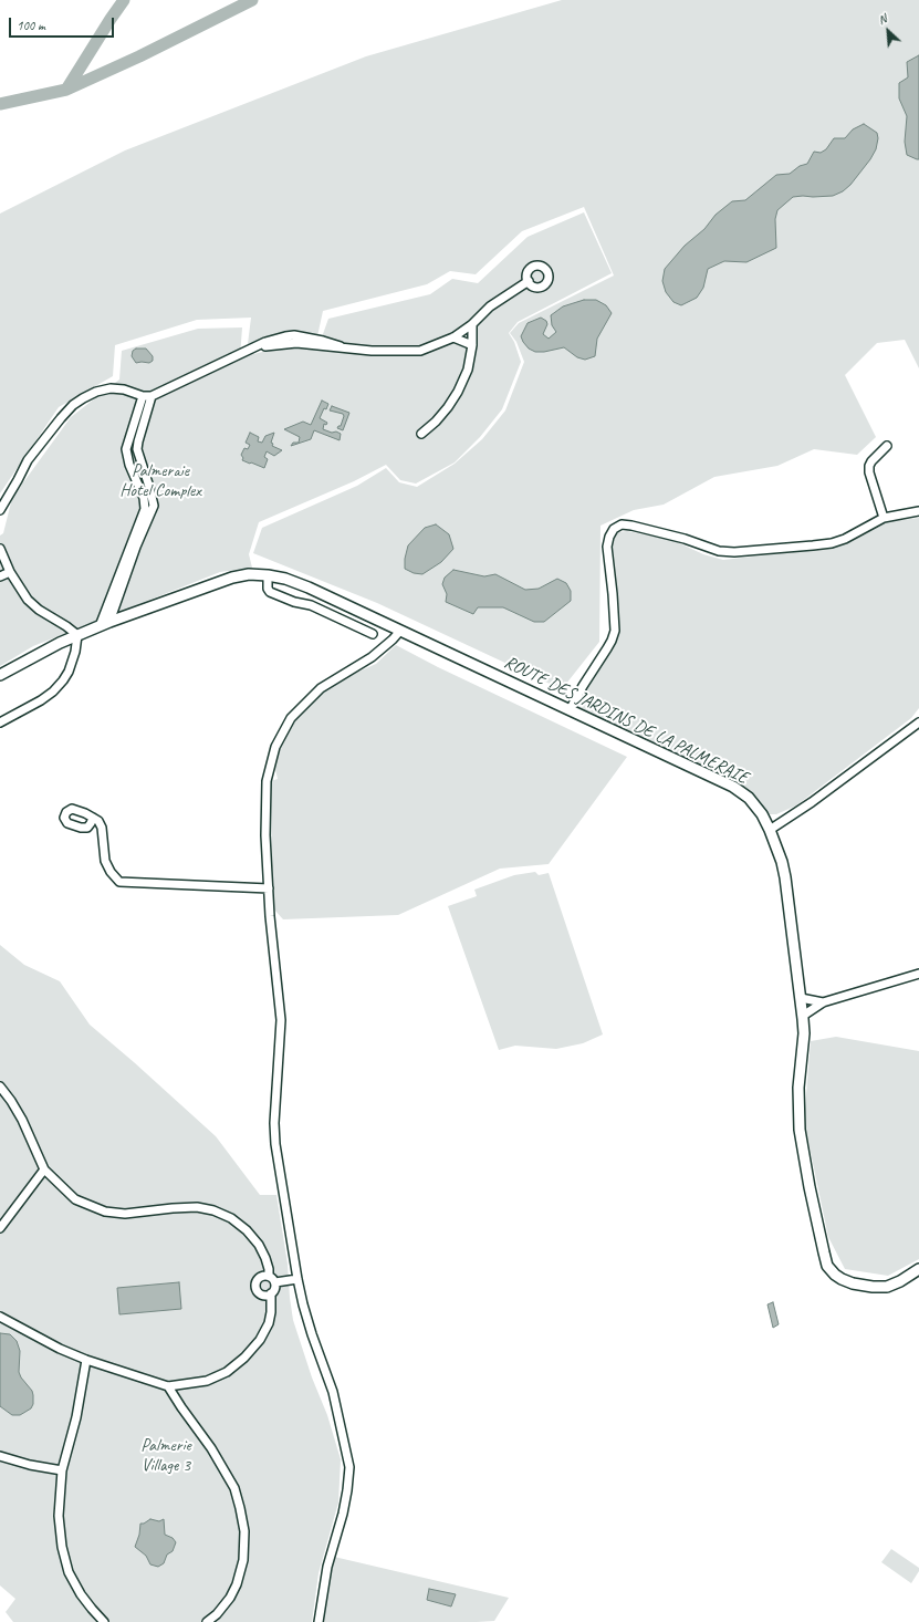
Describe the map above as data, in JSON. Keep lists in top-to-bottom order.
{
  "streets": {
    "street": ["ROUTE DES JARDINS DE LA PALMERAIE"]
  },
  "parks": ["Palmeraie Hotel Complex", "Palmerie Village 3"],
  "scale_bar": "100 m",
  "north": "top left"
}
